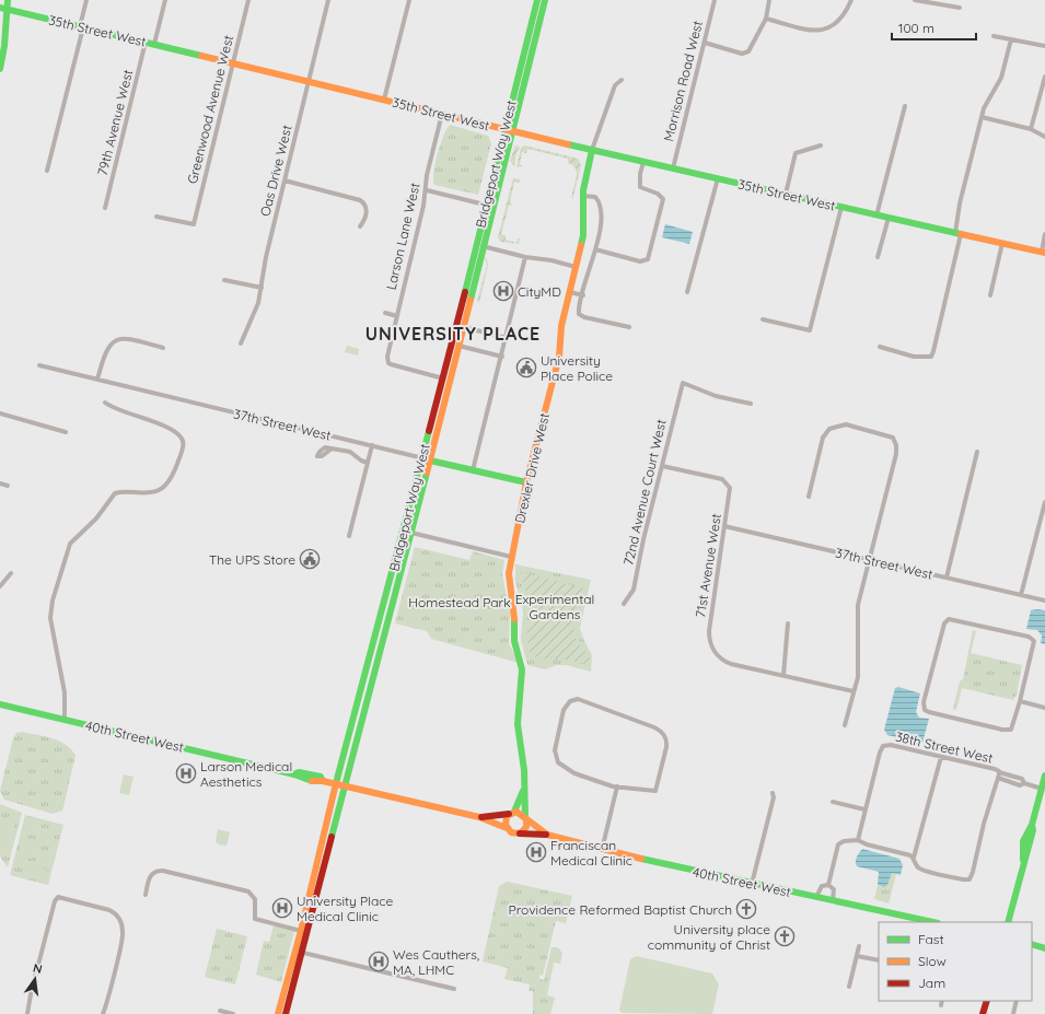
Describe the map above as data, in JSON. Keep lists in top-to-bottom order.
{
  "streets": {
    "main road": [
      "35th Street West",
      "Bridgeport Way West",
      "37th Street West",
      "Drexler Drive West",
      "40th Street West"
    ],
    "street": [
      "Morrison Road West",
      "Greenwood Avenue West",
      "79th Avenue West",
      "Oas Drive West",
      "Larson Lane West",
      "72nd Avenue Court West",
      "71st Avenue West",
      "38th Street West"
    ]
  },
  "crossings": [
    ["35th Street West", "Morrison Road West"],
    ["35th Street West", "Greenwood Avenue West"],
    ["35th Street West", "79th Avenue West"],
    ["35th Street West", "Bridgeport Way West"],
    ["35th Street West", "Oas Drive West"],
    ["35th Street West", "Larson Lane West"],
    ["35th Street West", "Drexler Drive West"],
    ["Bridgeport Way West", "Larson Lane West"],
    ["Bridgeport Way West", "37th Street West"],
    ["Bridgeport Way West", "40th Street West"],
    ["37th Street West", "Drexler Drive West"],
    ["37th Street West", "71st Avenue West"],
    ["Drexler Drive West", "40th Street West"],
    ["72nd Avenue Court West", "71st Avenue West"]
  ],
  "districts": ["UNIVERSITY PLACE"],
  "parks": ["Experimental Gardens", "Homestead Park"],
  "places": {
    "hospital": [
      "CityMD",
      "Larson Medical Aesthetics",
      "Franciscan Medical Clinic",
      "University Place Medical Clinic",
      "Wes Cauthers, MA, LHMC"
    ],
    "public building": ["University Place Police", "The UPS Store"],
    "church": ["Providence Reformed Baptist Church", "University place community of Christ"]
  },
  "legend": ["Fast", "Slow", "Jam"],
  "scale_bar": "100 m",
  "north": "top"
}
